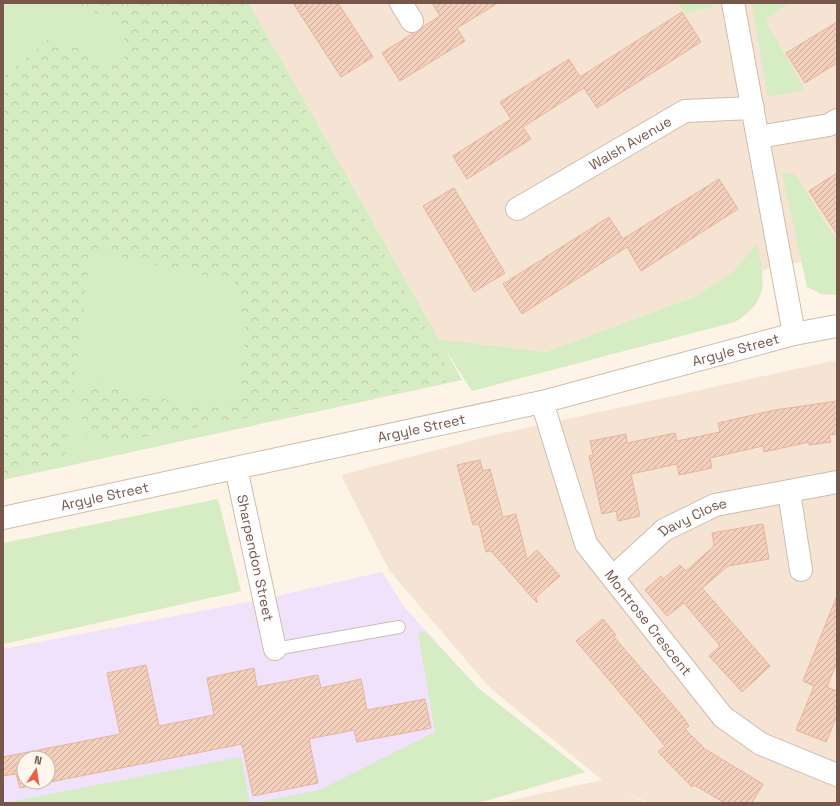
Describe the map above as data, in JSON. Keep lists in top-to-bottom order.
{
  "streets": {
    "street": [
      "Walsh Avenue",
      "Argyle Street",
      "Davy Close",
      "Sharpendon Street",
      "Montrose Crescent"
    ]
  },
  "crossings": [
    ["Argyle Street", "Sharpendon Street"],
    ["Argyle Street", "Montrose Crescent"],
    ["Davy Close", "Montrose Crescent"]
  ],
  "north": "top"
}
